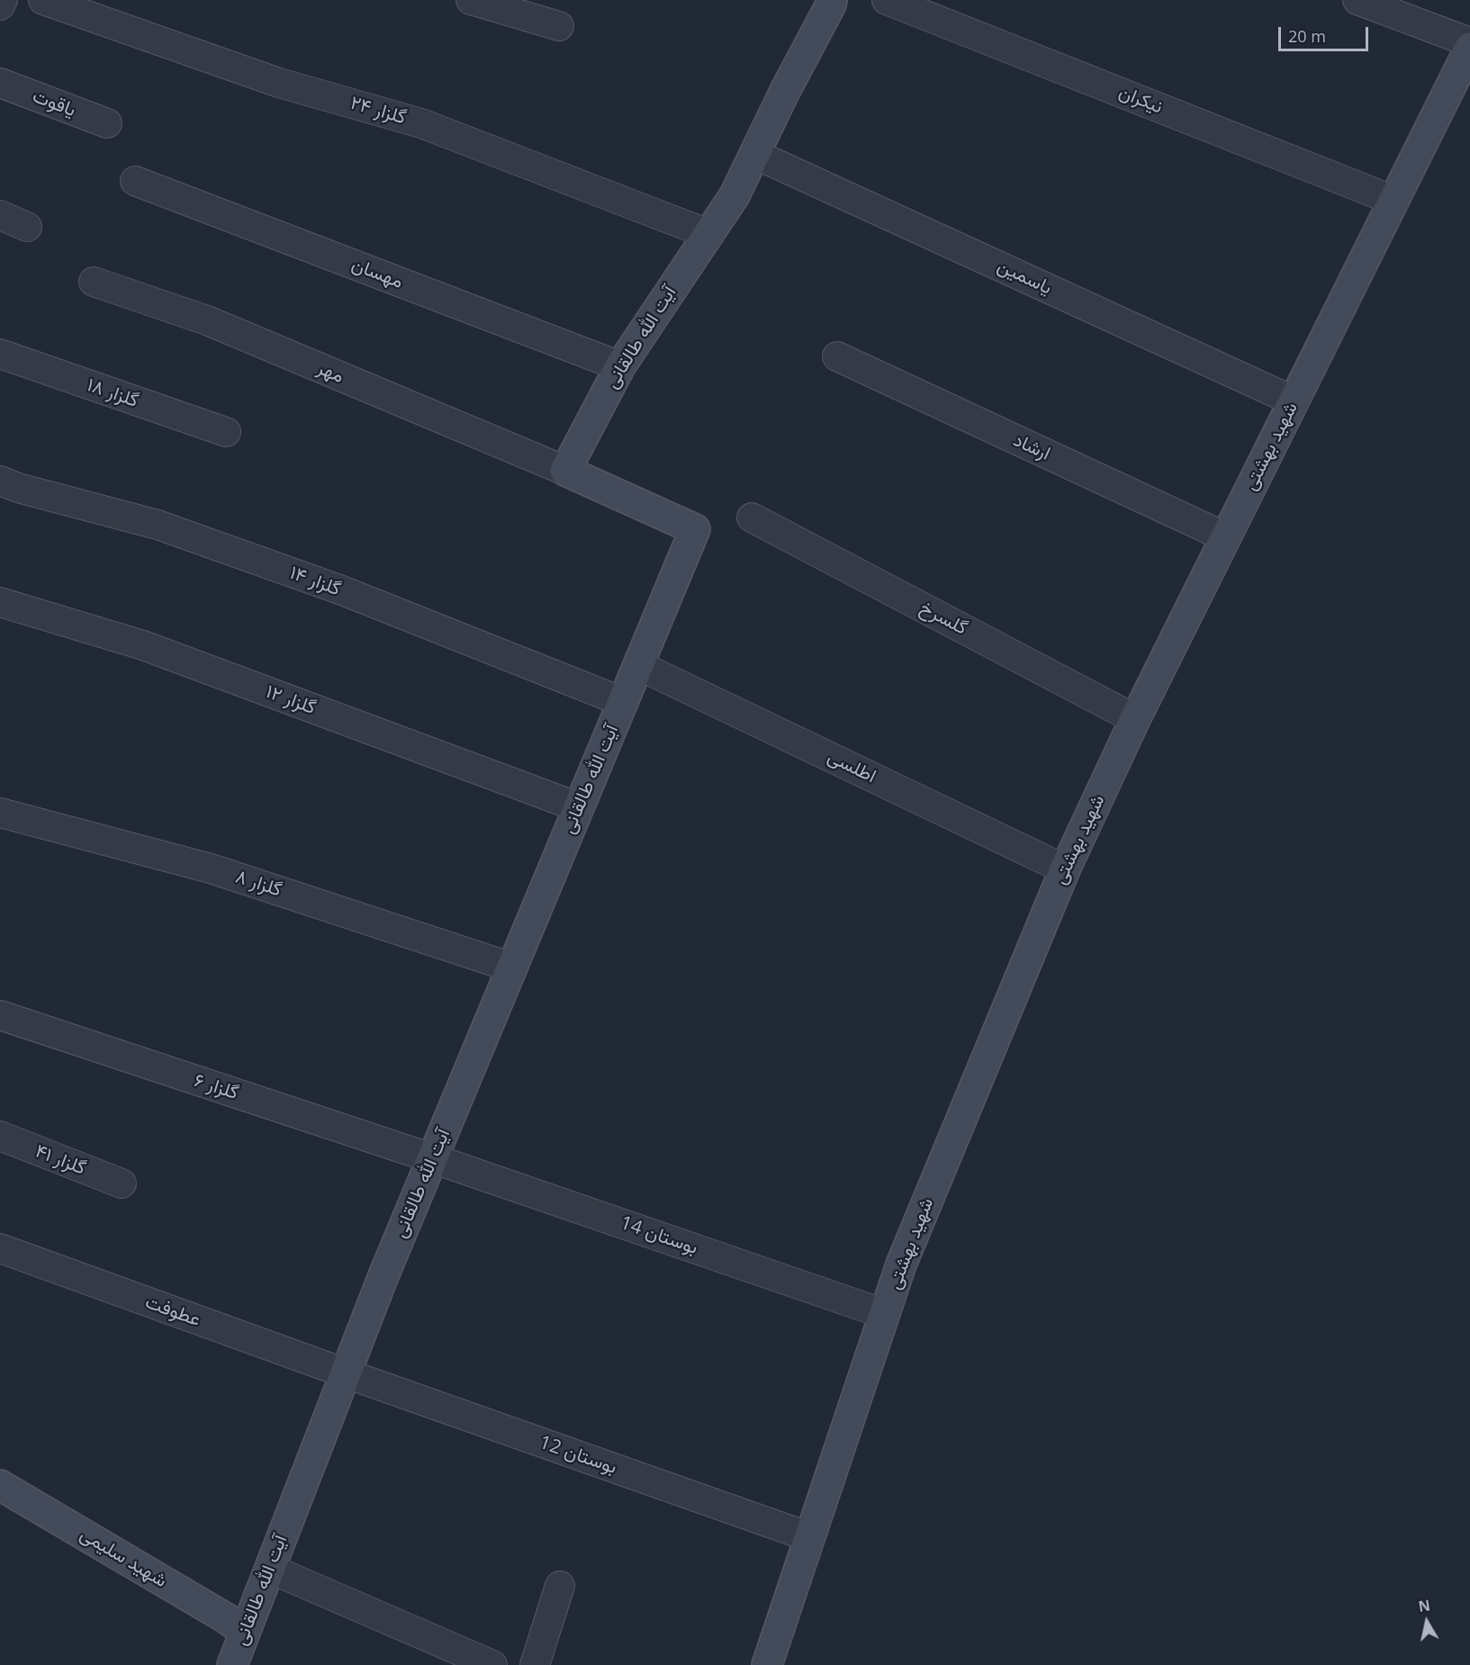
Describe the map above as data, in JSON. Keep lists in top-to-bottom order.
{
  "streets": {
    "street": [
      "نیکران",
      "یاقوت",
      "گلزار ۲۴",
      "مهسان",
      "یاسمین",
      "آیت الله طالقانی",
      "مهر",
      "گلزار ۱۸",
      "شهید بهشتی",
      "ارشاد",
      "گلزار ۱۴",
      "گلسرخ",
      "گلزار ۱۲",
      "اطلسی",
      "گلزار ۸",
      "گلزار ۶",
      "گلزار ۴۱",
      "بوستان 14",
      "عطوفت",
      "بوستان 12",
      "شهید سلیمی"
    ]
  },
  "crossings": [
    ["نیکران", "شهید بهشتی"],
    ["گلزار ۲۴", "آیت الله طالقانی"],
    ["مهسان", "آیت الله طالقانی"],
    ["یاسمین", "آیت الله طالقانی"],
    ["یاسمین", "شهید بهشتی"],
    ["آیت الله طالقانی", "مهر"],
    ["آیت الله طالقانی", "گلزار ۱۴"],
    ["آیت الله طالقانی", "گلزار ۱۲"],
    ["آیت الله طالقانی", "اطلسی"],
    ["آیت الله طالقانی", "گلزار ۸"],
    ["آیت الله طالقانی", "گلزار ۶"],
    ["آیت الله طالقانی", "بوستان 14"],
    ["آیت الله طالقانی", "عطوفت"],
    ["آیت الله طالقانی", "بوستان 12"],
    ["آیت الله طالقانی", "شهید سلیمی"],
    ["شهید بهشتی", "ارشاد"],
    ["شهید بهشتی", "گلسرخ"],
    ["شهید بهشتی", "اطلسی"],
    ["شهید بهشتی", "بوستان 14"],
    ["شهید بهشتی", "بوستان 12"],
    ["گلزار ۶", "بوستان 14"],
    ["عطوفت", "بوستان 12"]
  ],
  "scale_bar": "20 m",
  "north": "top"
}
